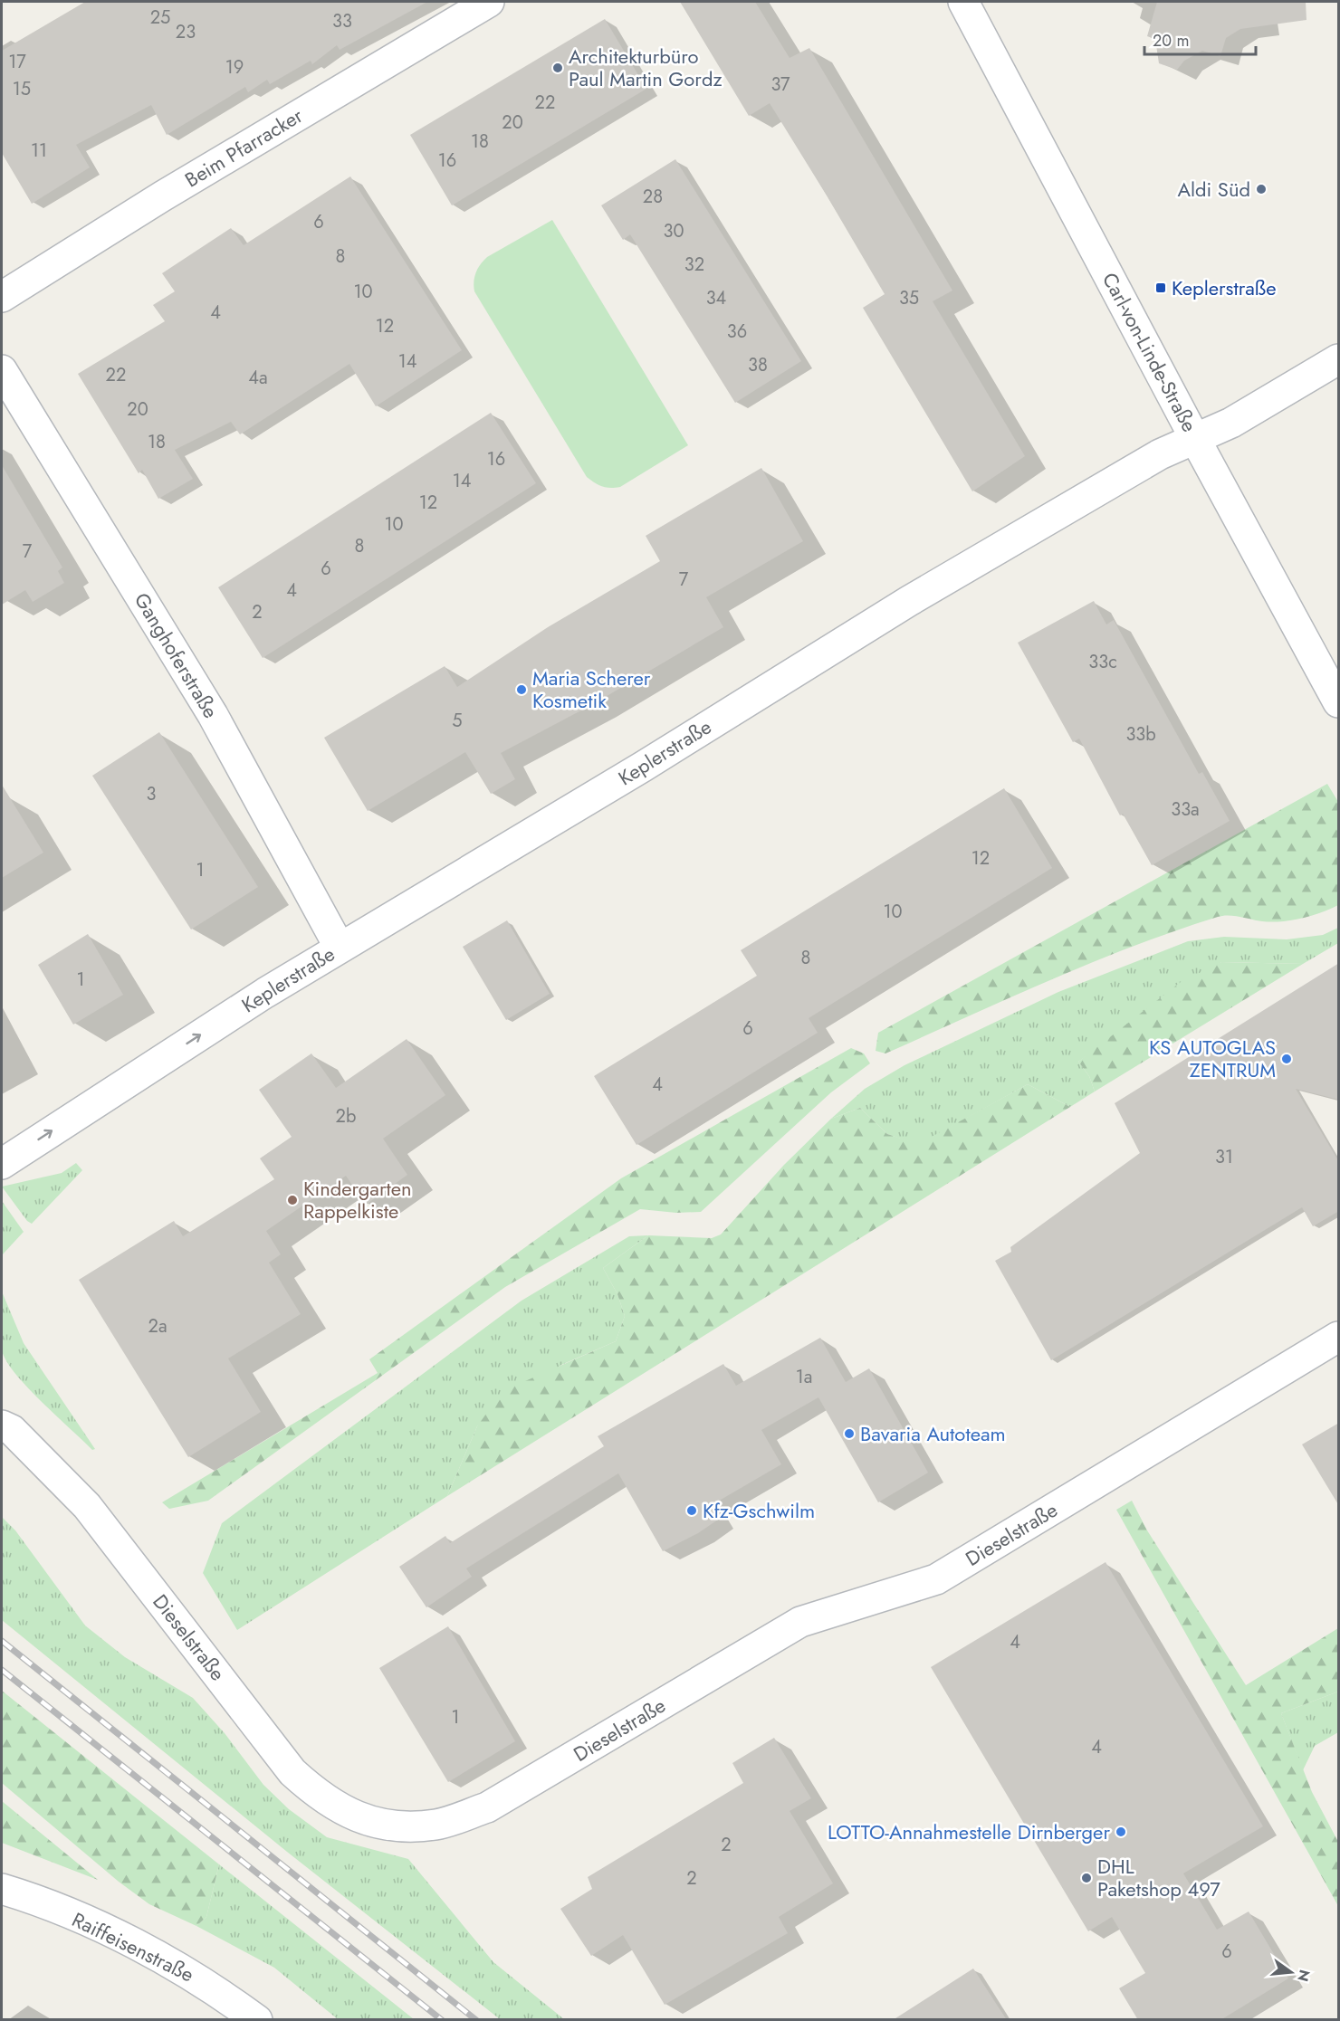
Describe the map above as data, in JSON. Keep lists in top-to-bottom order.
{
  "streets": {
    "street": [
      "Beim Pfarracker",
      "Carl-von-Linde-Straße",
      "Ganghoferstraße",
      "Keplerstraße",
      "Dieselstraße",
      "Raiffeisenstraße"
    ]
  },
  "crossings": [
    ["Carl-von-Linde-Straße", "Keplerstraße"],
    ["Ganghoferstraße", "Keplerstraße"]
  ],
  "places": {
    "other": [
      "Architekturbüro Paul Martin Gordz",
      "Aldi Süd",
      "Maria Scherer Kosmetik",
      "KS AUTOGLAS ZENTRUM",
      "Kindergarten Rappelkiste",
      "Bavaria Autoteam",
      "Kfz-Gschwilm",
      "LOTTO-Annahmestelle Dirnberger",
      "DHL Paketshop 497"
    ],
    "transit": ["Keplerstraße"]
  },
  "house_numbers": [
    "25",
    "33",
    "23",
    "17",
    "19",
    "37",
    "15",
    "22",
    "20",
    "18",
    "11",
    "16",
    "28",
    "6",
    "30",
    "8",
    "32",
    "10",
    "34",
    "35",
    "4",
    "12",
    "36",
    "14",
    "38",
    "22",
    "4a",
    "20",
    "18",
    "16",
    "14",
    "12",
    "10",
    "8",
    "7",
    "6",
    "7",
    "4",
    "2",
    "33c",
    "5",
    "33b",
    "3",
    "33a",
    "12",
    "1",
    "10",
    "8",
    "1",
    "6",
    "4",
    "2b",
    "31",
    "2a",
    "1a",
    "4",
    "1",
    "4",
    "2",
    "2",
    "6"
  ],
  "scale_bar": "20 m",
  "north": "right"
}
